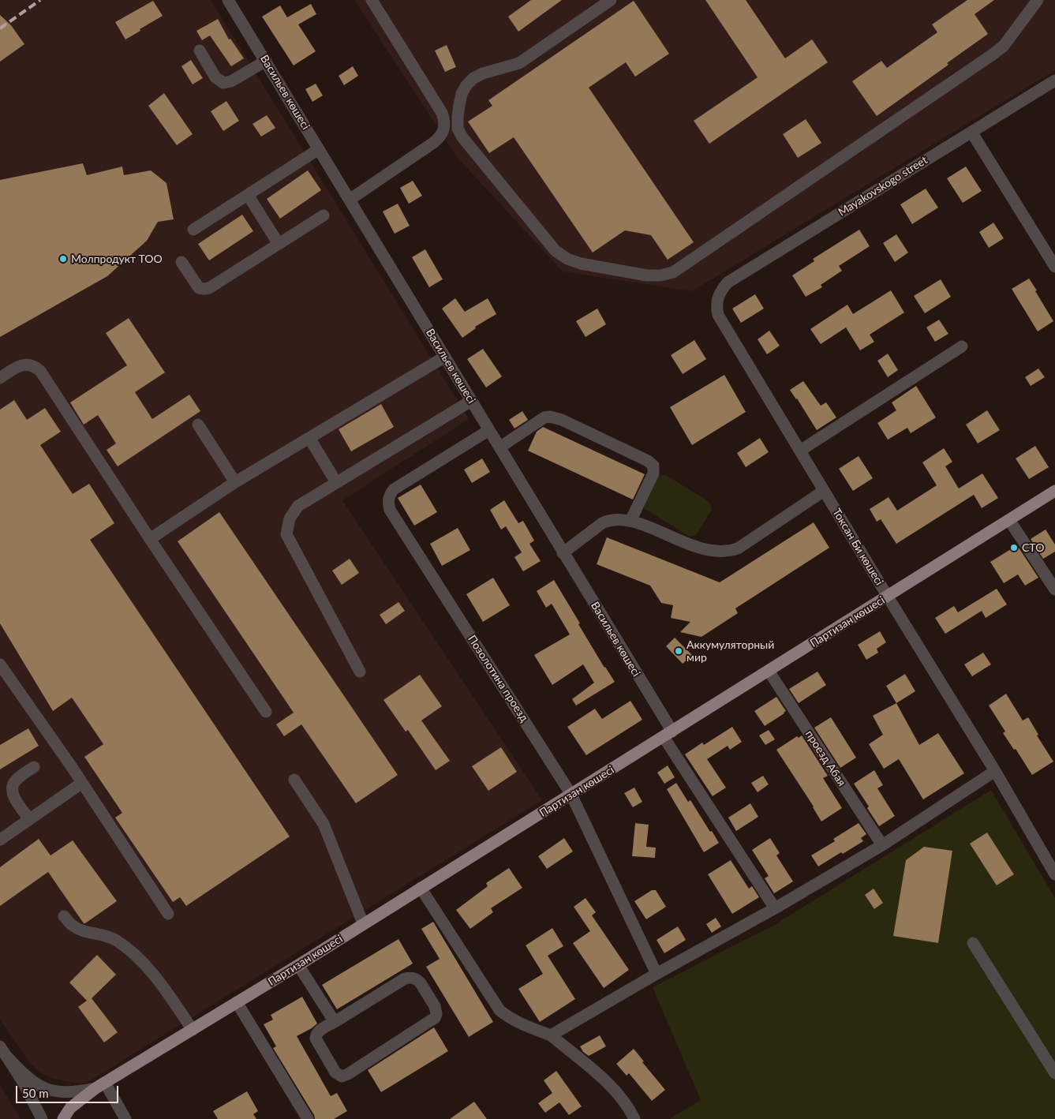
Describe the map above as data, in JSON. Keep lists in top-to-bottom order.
{
  "streets": {
    "main road": ["Партизан көшесі"],
    "street": [
      "Васильев көшесі",
      "Mayakovskogo street",
      "Токсан Би көшесі",
      "Позолотина проезд",
      "проезд Абая"
    ]
  },
  "crossings": [
    ["Васильев көшесі", "Партизан көшесі"],
    ["Васильев көшесі", "Позолотина проезд"],
    ["Mayakovskogo street", "Токсан Би көшесі"],
    ["Токсан Би көшесі", "Партизан көшесі"],
    ["Партизан көшесі", "Позолотина проезд"],
    ["Партизан көшесі", "проезд Абая"]
  ],
  "places": ["Молпродукт ТОО", "СТО", "Аккумуляторный мир"],
  "scale_bar": "50 m"
}
